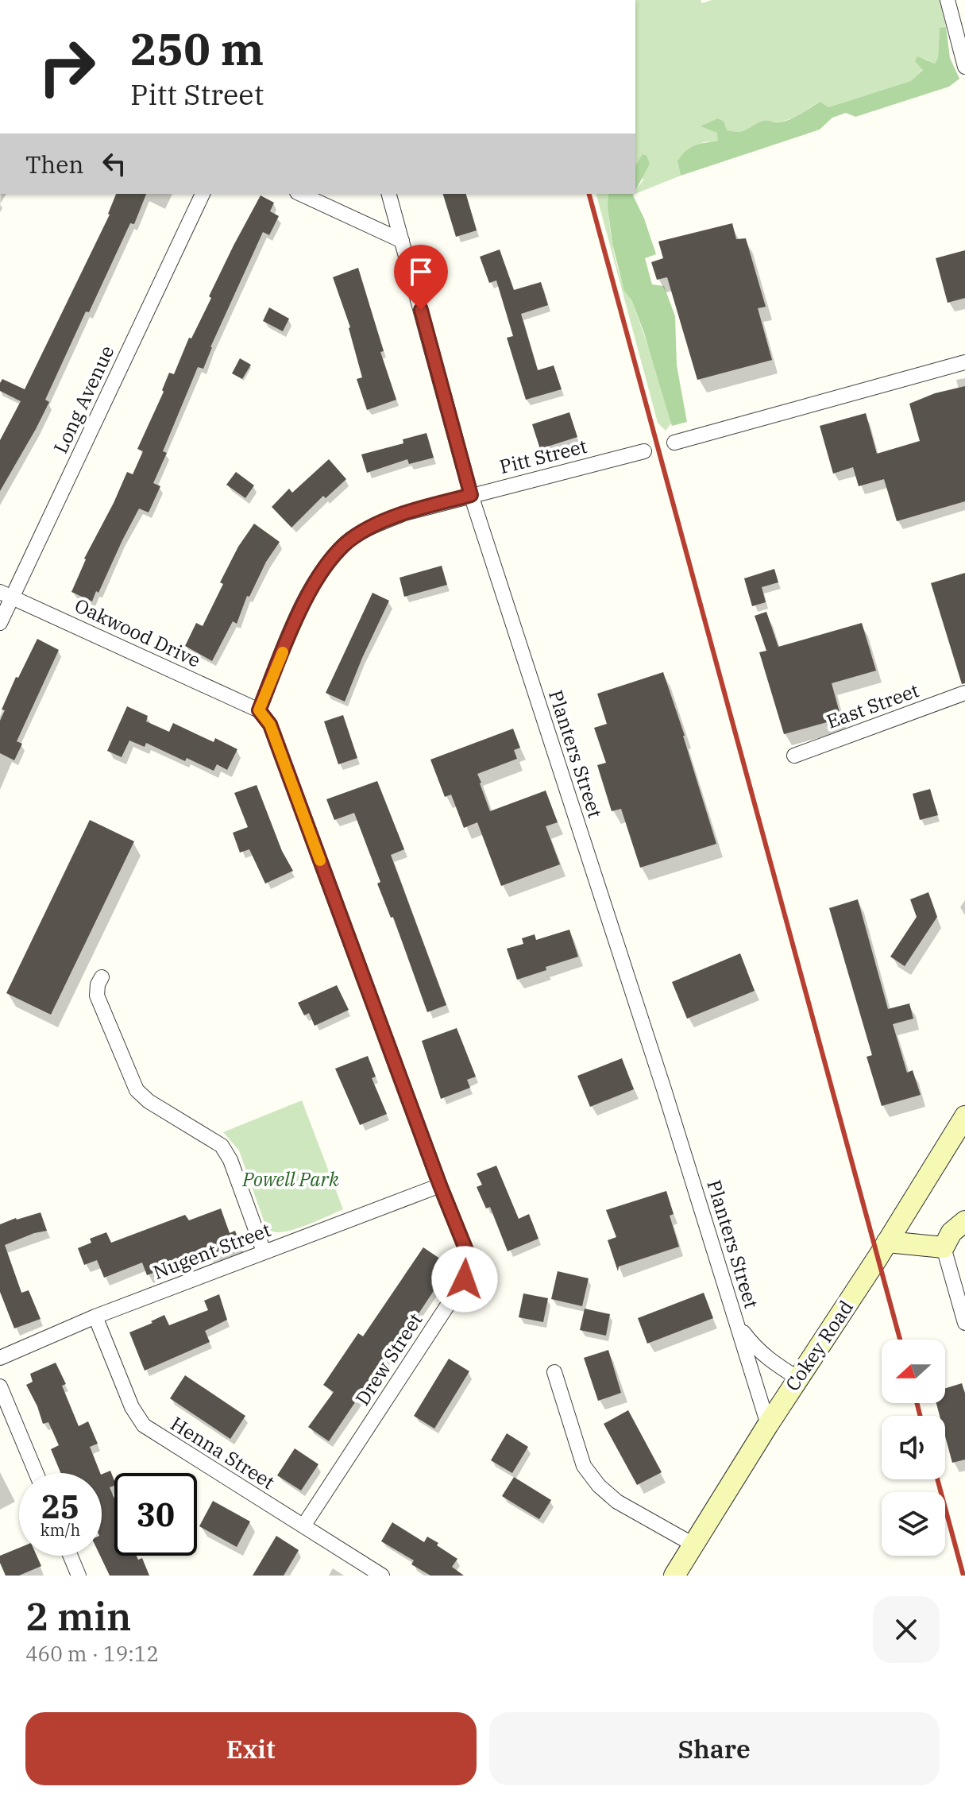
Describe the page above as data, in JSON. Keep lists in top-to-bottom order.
{
  "streets": {
    "street": [
      "Long Avenue",
      "Pitt Street",
      "Oakwood Drive",
      "East Street",
      "Planters Street",
      "Nugent Street",
      "Cokey Road",
      "Drew Street",
      "Henna Street"
    ]
  },
  "crossings": [
    ["Long Avenue", "Oakwood Drive"],
    ["Pitt Street", "Oakwood Drive"],
    ["Pitt Street", "Planters Street"],
    ["Pitt Street", "Drew Street"],
    ["Oakwood Drive", "Drew Street"],
    ["Planters Street", "Cokey Road"],
    ["Nugent Street", "Drew Street"],
    ["Nugent Street", "Henna Street"],
    ["Drew Street", "Henna Street"]
  ],
  "parks": ["Powell Park"],
  "north": "left",
  "page": {
    "turn": ["250 m", "Pitt Street"],
    "then": "Then",
    "speed": "25 km/h",
    "limit": "30",
    "heading": ["2 min", "460 m · 19:12"],
    "buttons": ["Exit", "Share"]
  }
}
